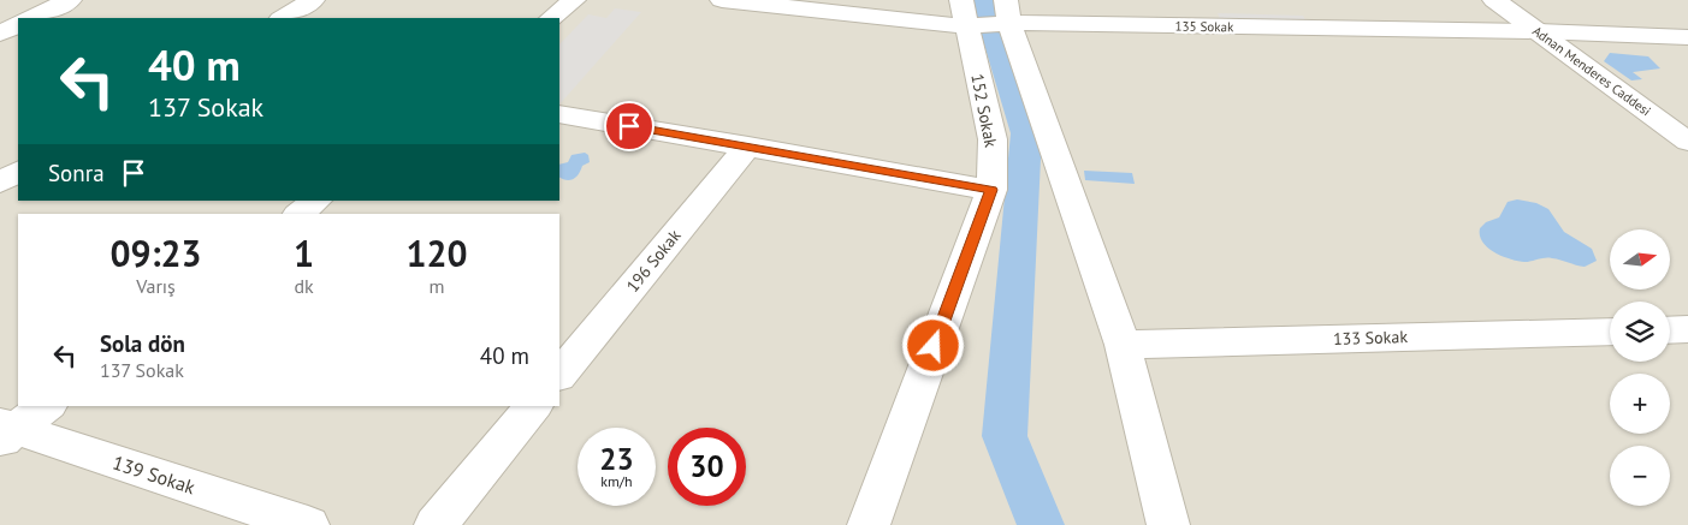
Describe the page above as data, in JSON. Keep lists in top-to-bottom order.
{
  "streets": {
    "street": [
      "135 Sokak",
      "Adnan Menderes Caddesi",
      "152 Sokak",
      "196 Sokak",
      "133 Sokak",
      "139 Sokak"
    ]
  },
  "crossings": [
    ["135 Sokak", "Adnan Menderes Caddesi"],
    ["135 Sokak", "152 Sokak"]
  ],
  "north": "right",
  "page": {
    "turn": ["40 m", "137 Sokak"],
    "then": "Sonra",
    "eta": [
      "09:23",
      "Varış",
      "1",
      "dk",
      "120",
      "m"
    ],
    "map_buttons": ["+", "−"],
    "list": [
      {
        "name": "Sola dön",
        "note": "137 Sokak",
        "value": "40 m"
      }
    ],
    "speed": "23 km/h",
    "limit": "30"
  }
}
